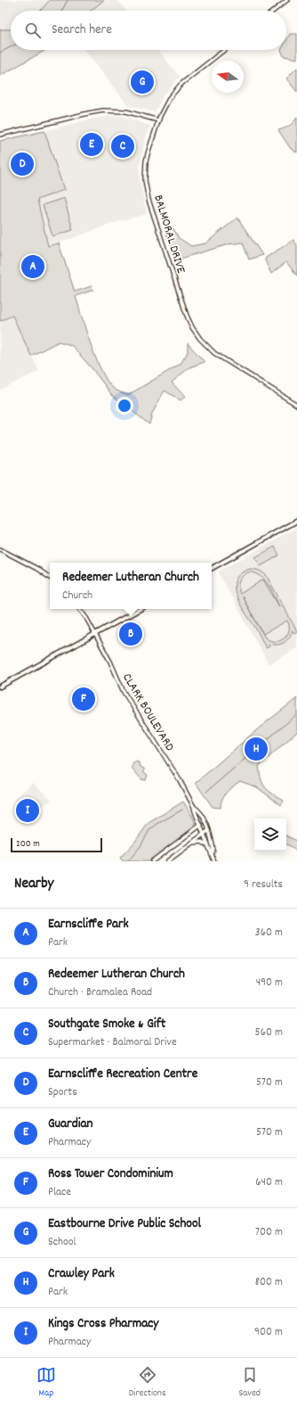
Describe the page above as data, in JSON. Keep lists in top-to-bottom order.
{
  "streets": {
    "street": ["BALMORAL DRIVE", "CLARK BOULEVARD"]
  },
  "scale_bar": "200 m",
  "north": "left",
  "page": {
    "search": "Search here",
    "pins": [
      "G",
      "E",
      "C",
      "D",
      "A",
      "B",
      "F",
      "H",
      "I"
    ],
    "popup": ["Redeemer Lutheran Church", "Church"],
    "scale": "200 m",
    "heading": ["Nearby", "9 results"],
    "list": [
      {
        "mark": "A",
        "name": "Earnscliffe Park",
        "note": "Park",
        "value": "360 m"
      },
      {
        "mark": "B",
        "name": "Redeemer Lutheran Church",
        "note": "Church · Bramalea Road",
        "value": "490 m"
      },
      {
        "mark": "C",
        "name": "Southgate Smoke & Gift",
        "note": "Supermarket · Balmoral Drive",
        "value": "560 m"
      },
      {
        "mark": "D",
        "name": "Earnscliffe Recreation Centre",
        "note": "Sports",
        "value": "570 m"
      },
      {
        "mark": "E",
        "name": "Guardian",
        "note": "Pharmacy",
        "value": "570 m"
      },
      {
        "mark": "F",
        "name": "Ross Tower Condominium",
        "note": "Place",
        "value": "640 m"
      },
      {
        "mark": "G",
        "name": "Eastbourne Drive Public School",
        "note": "School",
        "value": "700 m"
      },
      {
        "mark": "H",
        "name": "Crawley Park",
        "note": "Park",
        "value": "800 m"
      },
      {
        "mark": "I",
        "name": "Kings Cross Pharmacy",
        "note": "Pharmacy",
        "value": "900 m"
      }
    ],
    "nav": ["Map", "Directions", "Saved"]
  }
}
